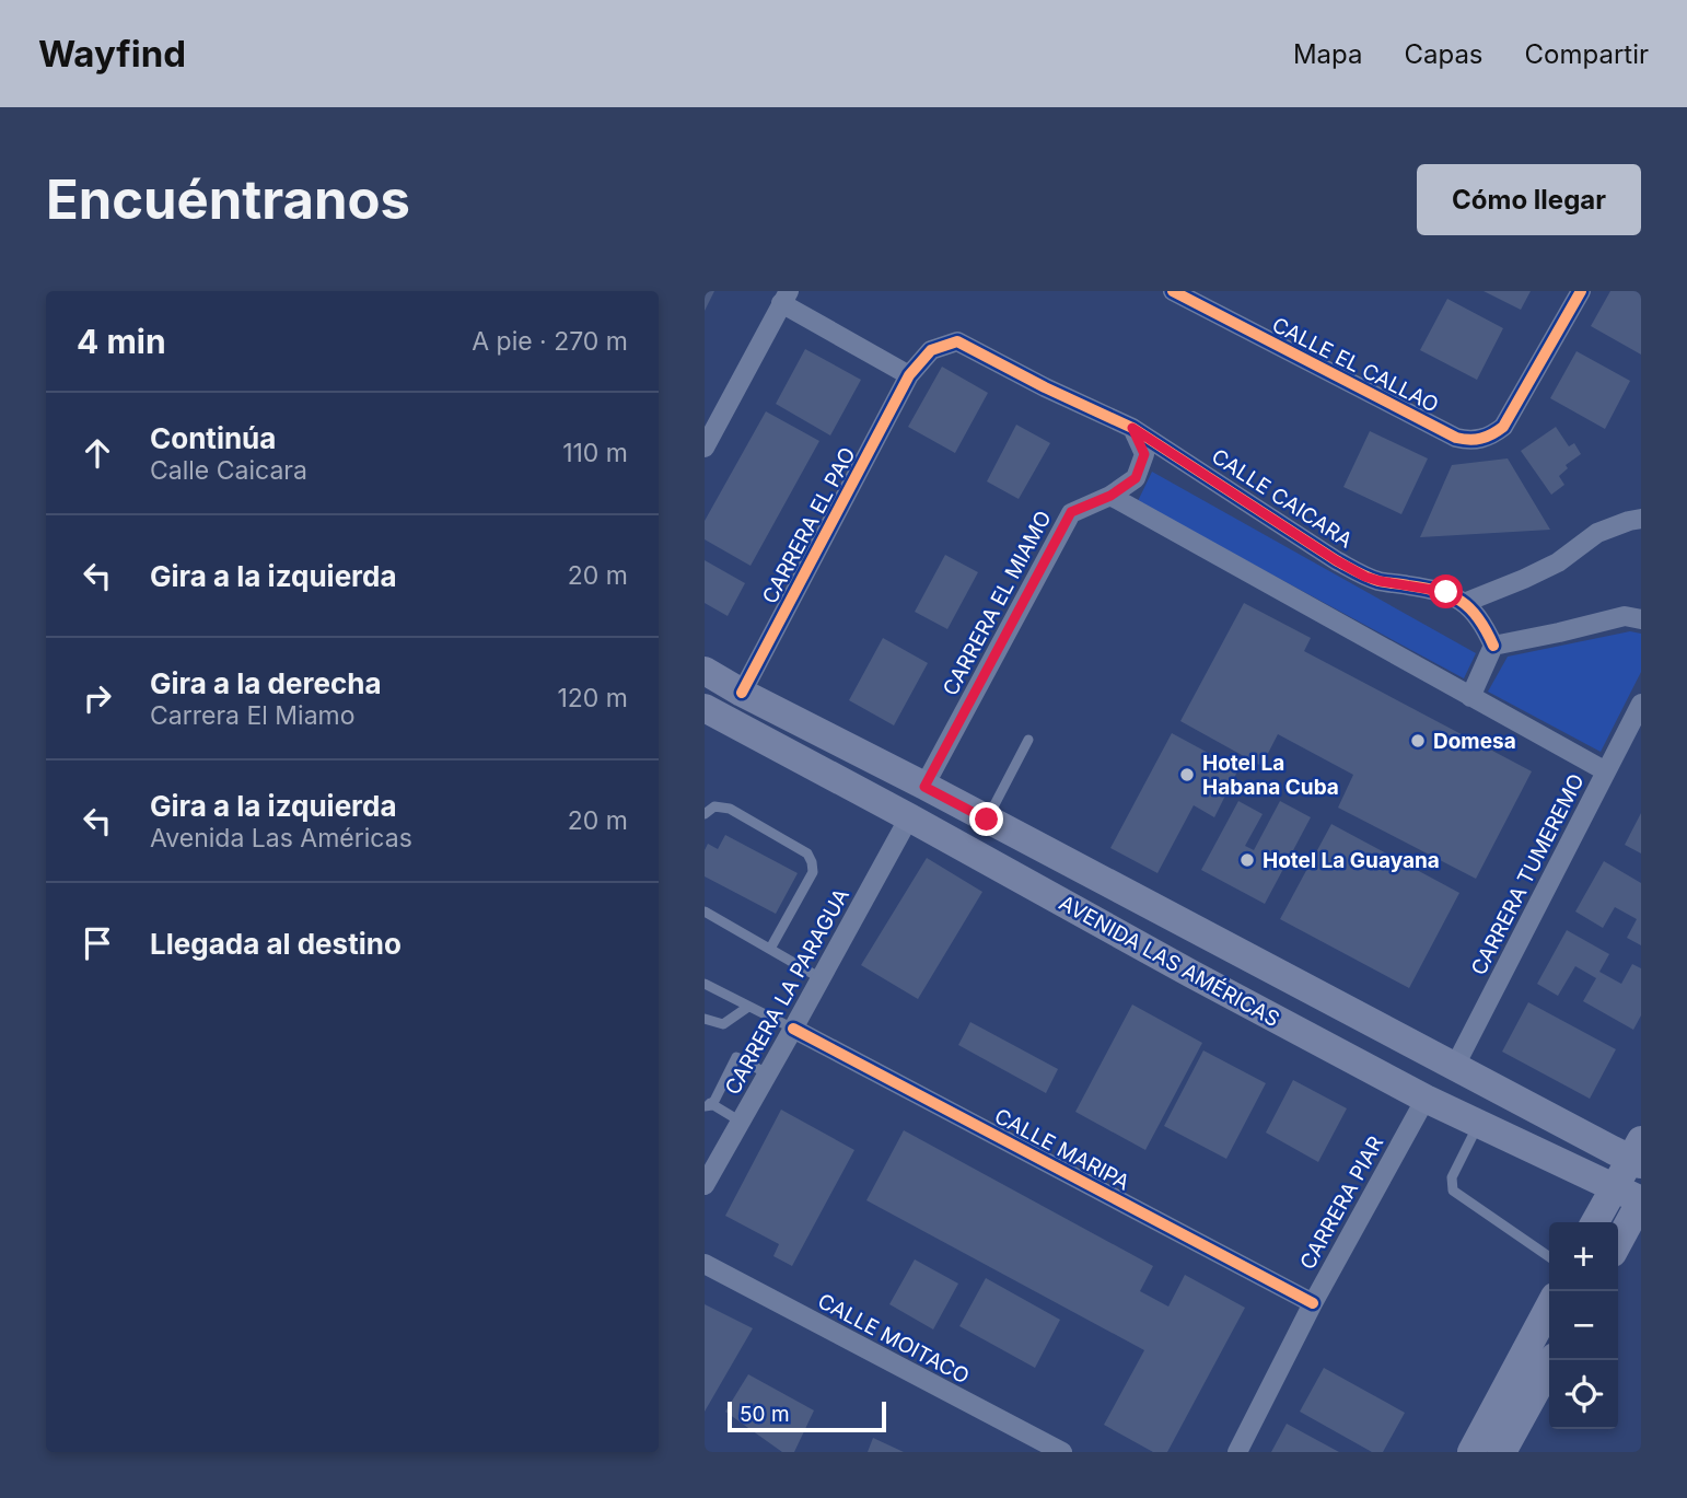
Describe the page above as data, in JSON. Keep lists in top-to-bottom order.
{
  "streets": {
    "main road": ["AVENIDA LAS AMÉRICAS"],
    "street": [
      "CALLE EL CALLAO",
      "CALLE CAICARA",
      "CARRERA EL PAO",
      "CARRERA EL MIAMO",
      "CARRERA TUMEREMO",
      "CARRERA LA PARAGUA",
      "CALLE MARIPA",
      "CARRERA PIAR",
      "CALLE MOITACO"
    ]
  },
  "crossings": [
    ["CALLE CAICARA", "CARRERA EL PAO"],
    ["CALLE CAICARA", "CARRERA EL MIAMO"],
    ["CARRERA EL PAO", "AVENIDA LAS AMÉRICAS"],
    ["CARRERA EL MIAMO", "AVENIDA LAS AMÉRICAS"],
    ["CARRERA TUMEREMO", "AVENIDA LAS AMÉRICAS"],
    ["AVENIDA LAS AMÉRICAS", "CARRERA LA PARAGUA"],
    ["AVENIDA LAS AMÉRICAS", "CARRERA PIAR"],
    ["CARRERA LA PARAGUA", "CALLE MARIPA"],
    ["CALLE MARIPA", "CARRERA PIAR"]
  ],
  "places": ["Domesa", "Hotel La Habana Cuba", "Hotel La Guayana"],
  "scale_bar": "50 m",
  "page": {
    "header": "Wayfind",
    "nav": ["Mapa", "Capas", "Compartir"],
    "buttons": "Cómo llegar",
    "title": "Encuéntranos",
    "heading": ["4 min", "A pie · 270 m"],
    "list": [
      ["Continúa", "Calle Caicara", "110 m"],
      ["Gira a la izquierda", "20 m"],
      ["Gira a la derecha", "Carrera El Miamo", "120 m"],
      ["Gira a la izquierda", "Avenida Las Américas", "20 m"],
      "Llegada al destino"
    ],
    "map_buttons": ["+", "−"],
    "scale": "50 m"
  }
}
